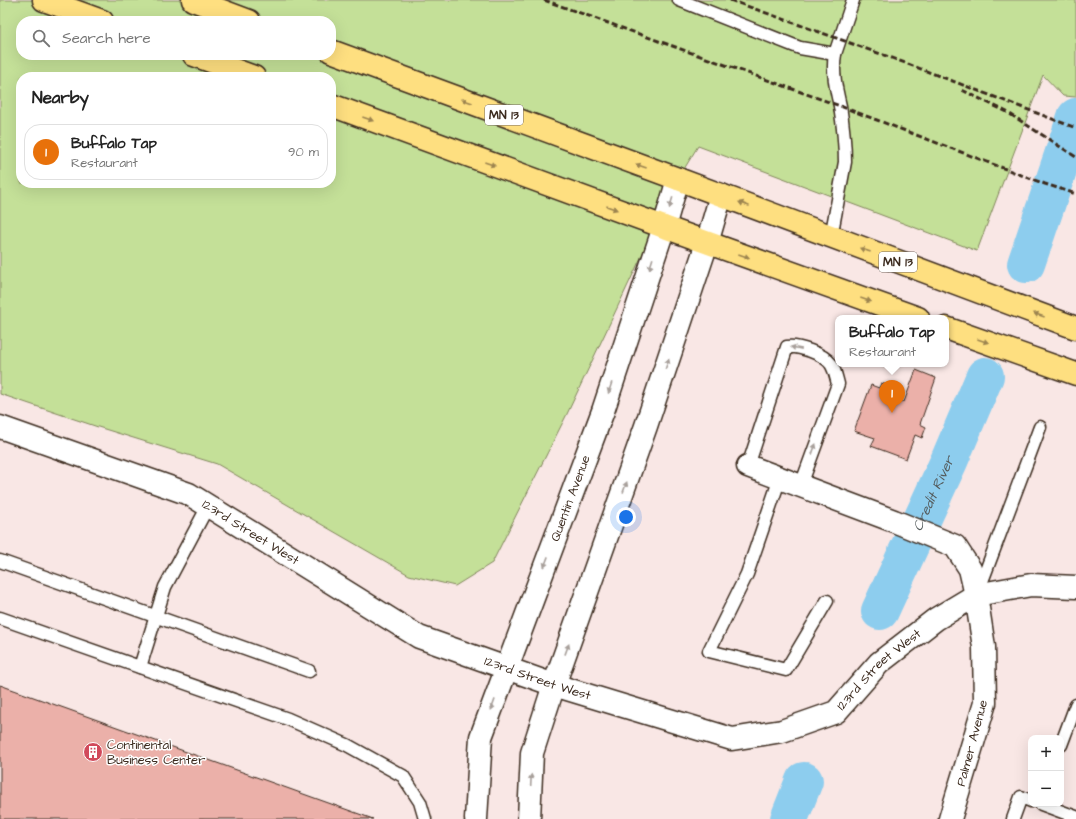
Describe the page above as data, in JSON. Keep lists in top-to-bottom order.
{
  "streets": {
    "highway": ["MN 13"],
    "street": ["Quentin Avenue", "123rd Street West", "Palmer Avenue"]
  },
  "crossings": [
    ["MN 13", "Quentin Avenue"],
    ["Quentin Avenue", "123rd Street West"],
    ["123rd Street West", "Palmer Avenue"]
  ],
  "water": ["Credit River"],
  "places": {
    "building": ["Continental Business Center"]
  },
  "page": {
    "search": "Search here",
    "heading": "Nearby",
    "list": [
      {
        "mark": "1",
        "name": "Buffalo Tap",
        "note": "Restaurant",
        "value": "90 m"
      }
    ],
    "popup": ["Buffalo Tap", "Restaurant"],
    "pins": "1",
    "map_buttons": ["+", "−"]
  }
}
